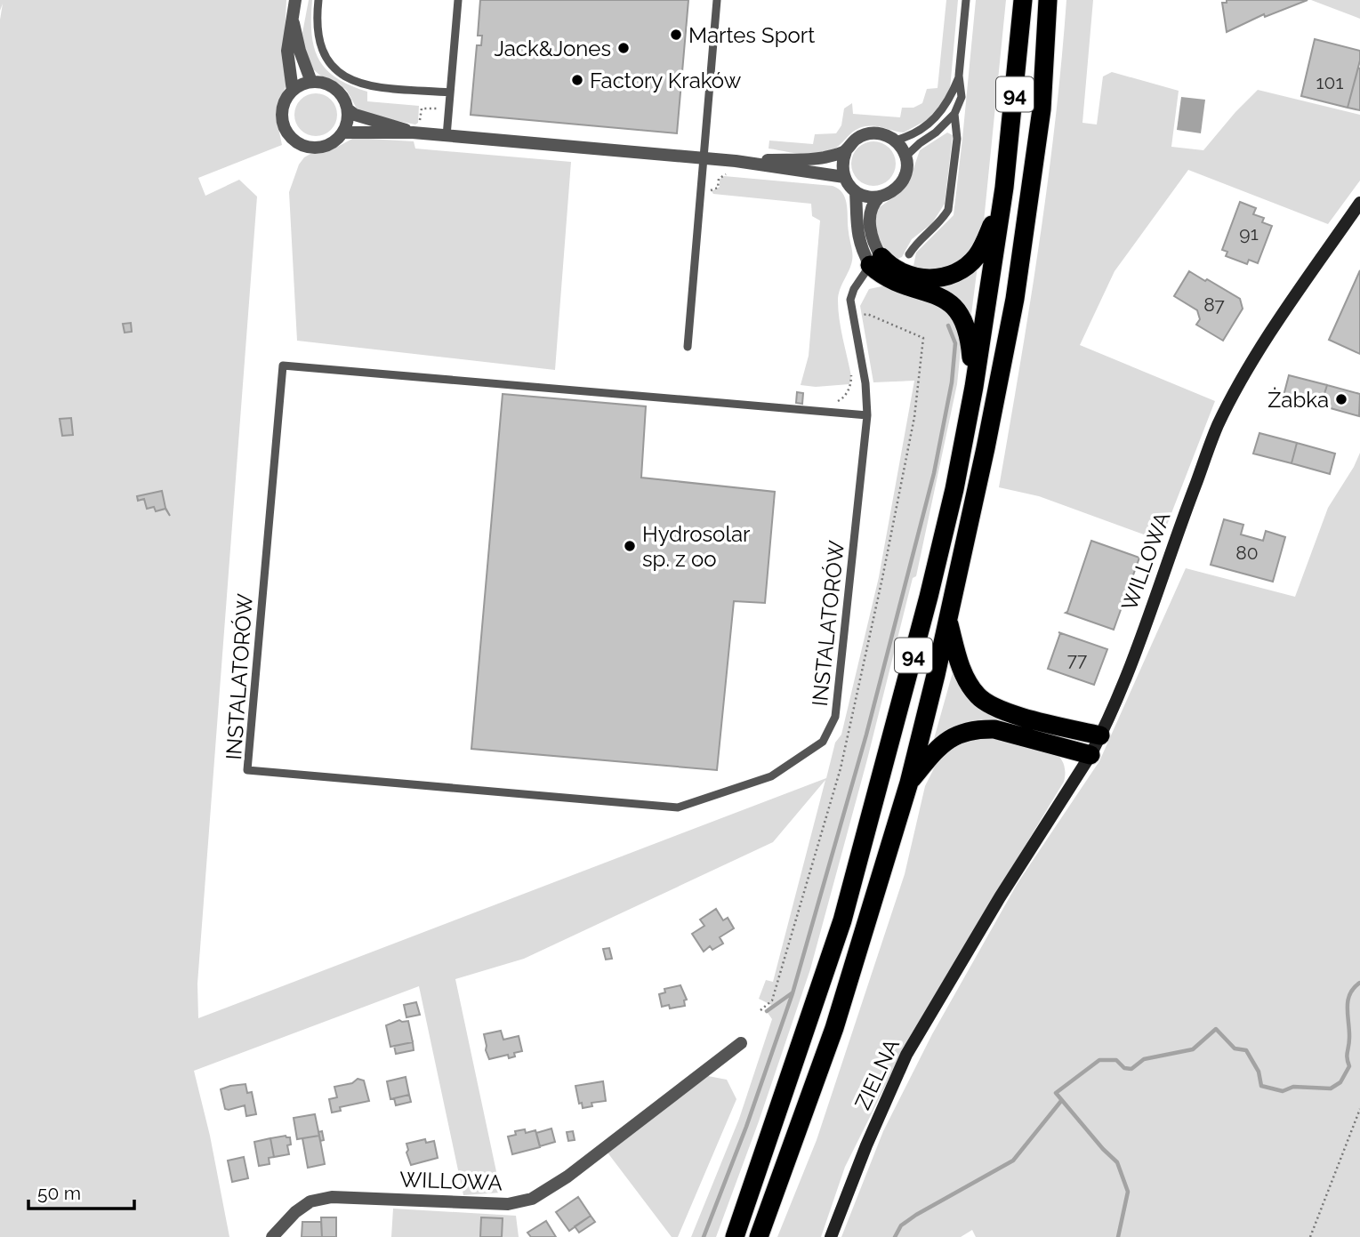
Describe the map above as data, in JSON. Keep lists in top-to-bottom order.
{
  "streets": {
    "highway": ["94"],
    "street": ["WILLOWA", "ZIELNA"],
    "lane": ["INSTALATORÓW"]
  },
  "crossings": [
    ["WILLOWA", "ZIELNA"]
  ],
  "places": [
    "Martes Sport",
    "Jack&Jones",
    "Factory Kraków",
    "Żabka",
    "Hydrosolar sp. z oo"
  ],
  "house_numbers": [
    "101",
    "91",
    "87",
    "80",
    "77"
  ],
  "scale_bar": "50 m"
}
